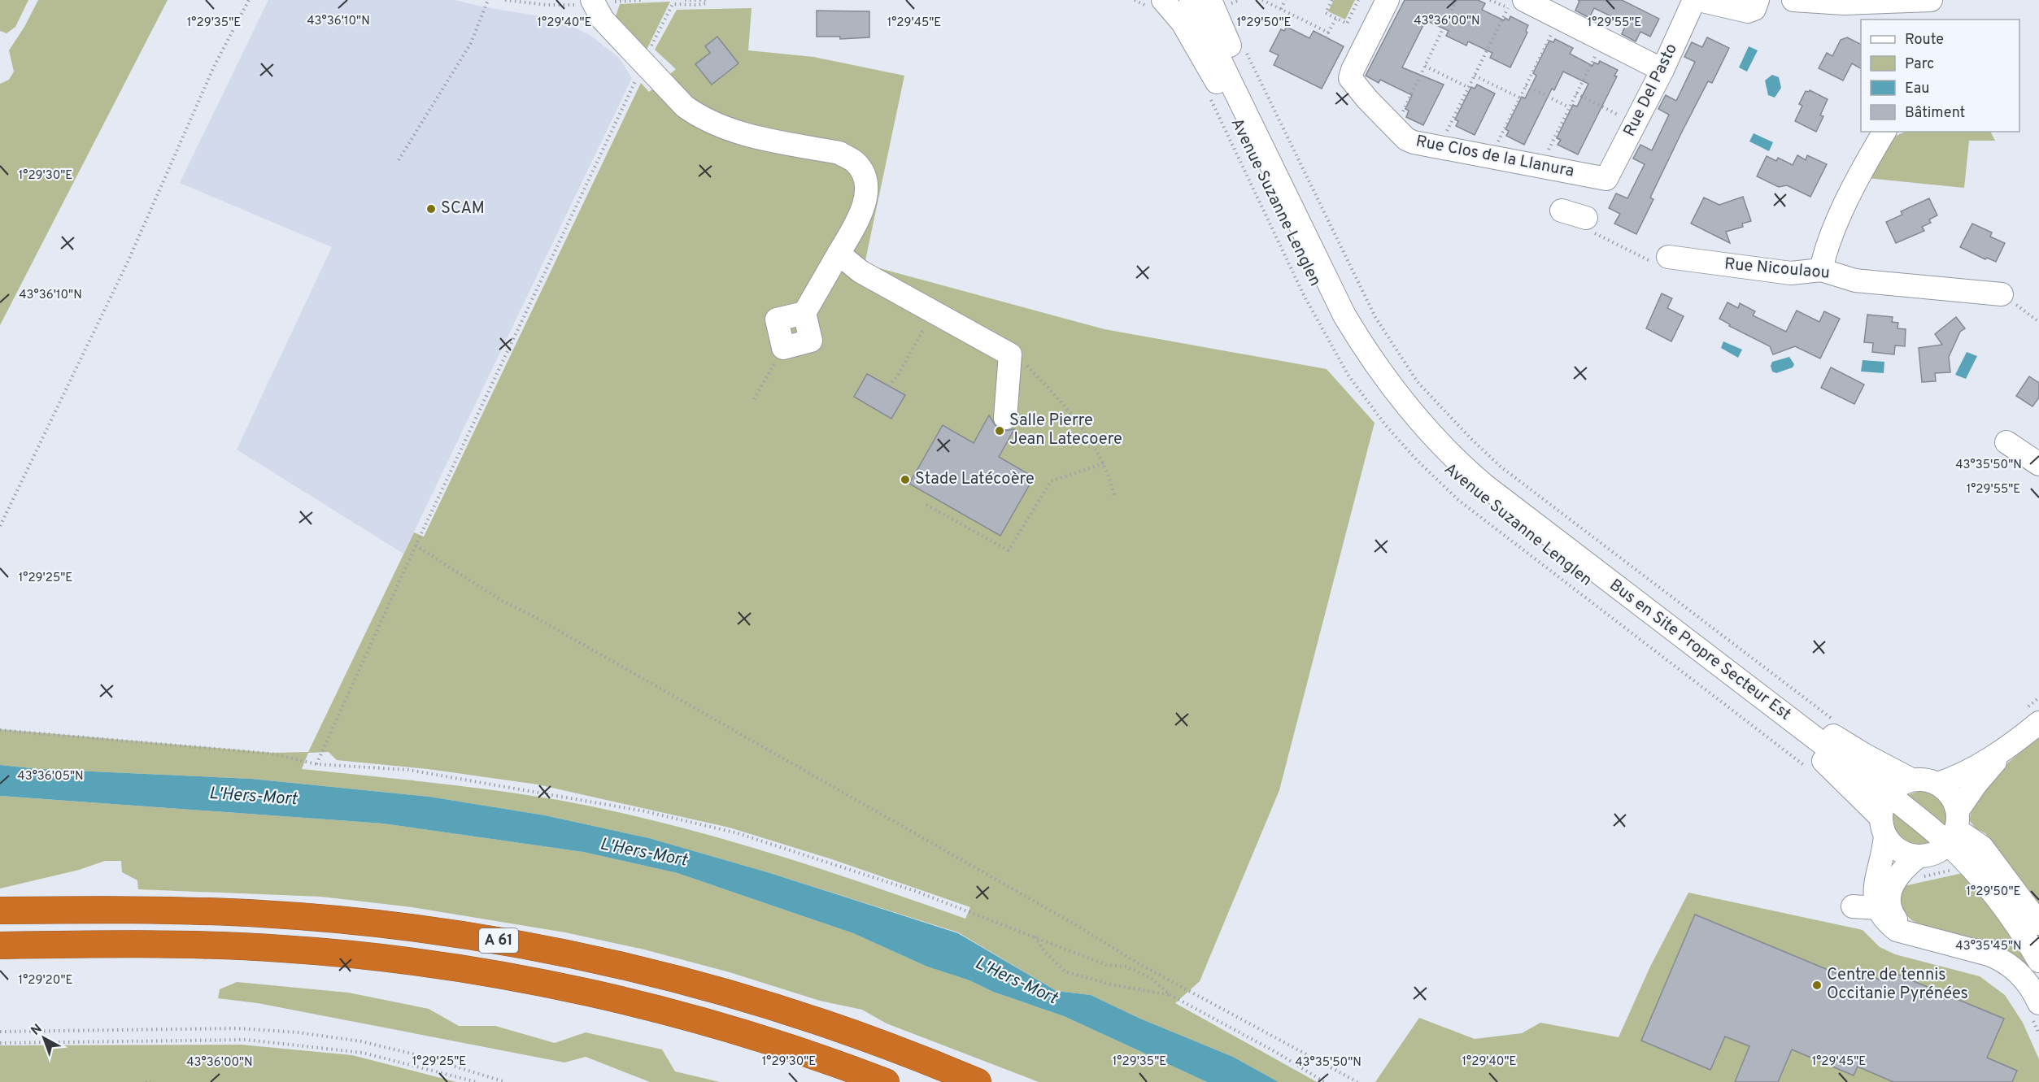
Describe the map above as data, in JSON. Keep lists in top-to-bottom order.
{
  "streets": {
    "highway": ["A 61"],
    "street": [
      "Rue Del Pasto",
      "Rue Clos de la Llanura",
      "Avenue Suzanne Lenglen",
      "Rue Nicoulaou",
      "Bus en Site Propre Secteur Est"
    ]
  },
  "crossings": [
    ["Rue Del Pasto", "Rue Clos de la Llanura"]
  ],
  "water": ["L'Hers-Mort"],
  "places": [
    "SCAM",
    "Salle Pierre Jean Latecoere",
    "Stade Latécoère",
    "Centre de tennis Occitanie Pyrénées"
  ],
  "legend": [
    "Route",
    "Parc",
    "Eau",
    "Bâtiment"
  ],
  "north": "top left",
  "coordinates": [
    "43°36'10\"N",
    "43°36'00\"N",
    "1°29'35\"E",
    "1°29'40\"E",
    "1°29'45\"E",
    "1°29'50\"E",
    "1°29'55\"E",
    "1°29'30\"E",
    "43°35'50\"N",
    "1°29'25\"E",
    "43°36'05\"N",
    "43°35'45\"N",
    "1°29'20\"E"
  ]
}
